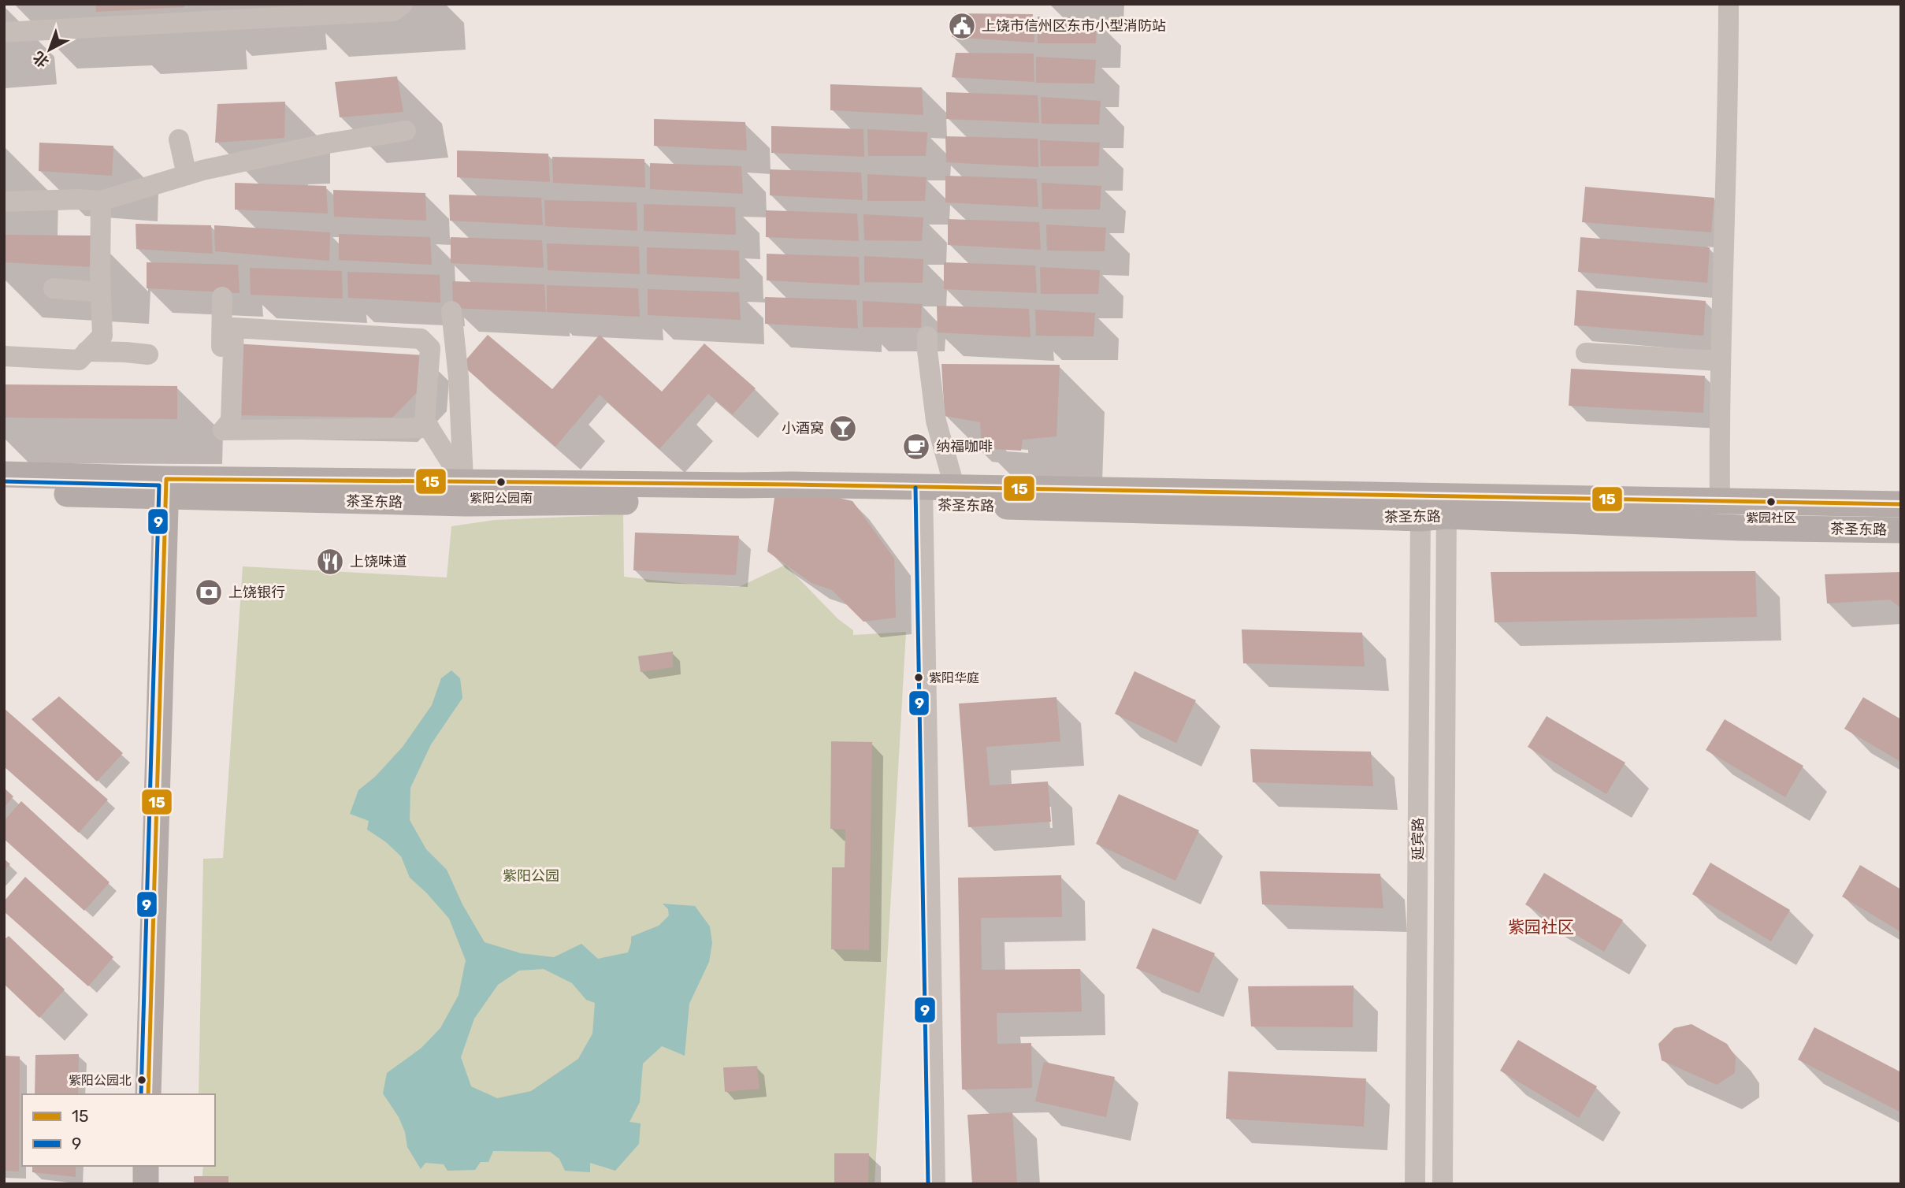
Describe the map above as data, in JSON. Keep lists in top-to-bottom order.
{
  "streets": {
    "main road": ["茶圣东路"],
    "street": ["延宾路"]
  },
  "crossings": [
    ["茶圣东路", "延宾路"]
  ],
  "districts": ["紫园社区"],
  "parks": ["紫阳公园"],
  "places": {
    "public building": ["上饶市信州区东市小型消防站"],
    "bar": ["小酒窝"],
    "cafe": ["纳福咖啡"],
    "other": [
      "紫阳公园南",
      "紫园社区",
      "紫阳华庭",
      "紫阳公园北"
    ],
    "restaurant": ["上饶味道"],
    "bank": ["上饶银行"]
  },
  "lines": ["transit line 15", "transit line 9"],
  "legend": ["15", "9"],
  "north": "bottom left"
}
